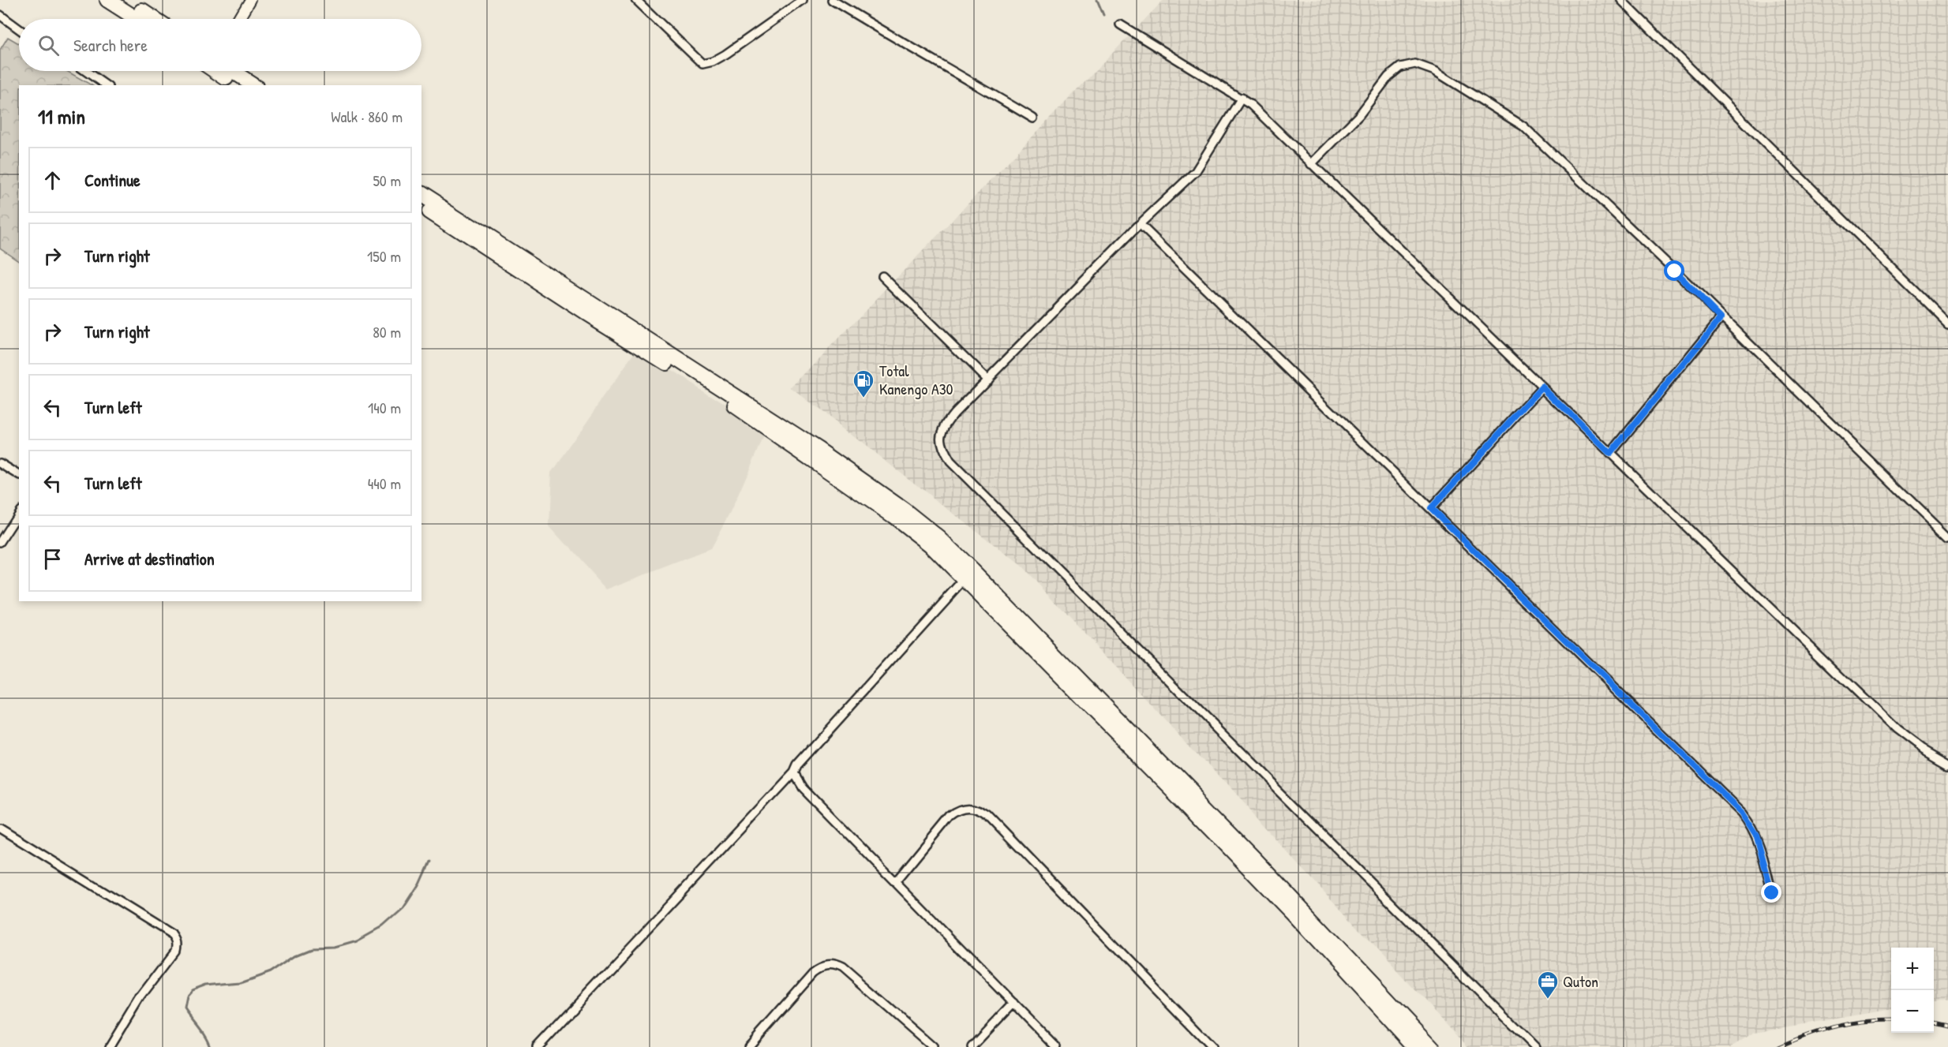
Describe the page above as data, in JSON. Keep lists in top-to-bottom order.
{
  "places": {
    "fuel station": ["Total Kanengo A30"],
    "office": ["Quton"]
  },
  "page": {
    "search": "Search here",
    "heading": ["11 min", "Walk · 860 m"],
    "list": [
      ["Continue", "50 m"],
      ["Turn right", "150 m"],
      ["Turn right", "80 m"],
      ["Turn left", "140 m"],
      ["Turn left", "440 m"],
      "Arrive at destination"
    ],
    "map_buttons": ["+", "−"]
  }
}
